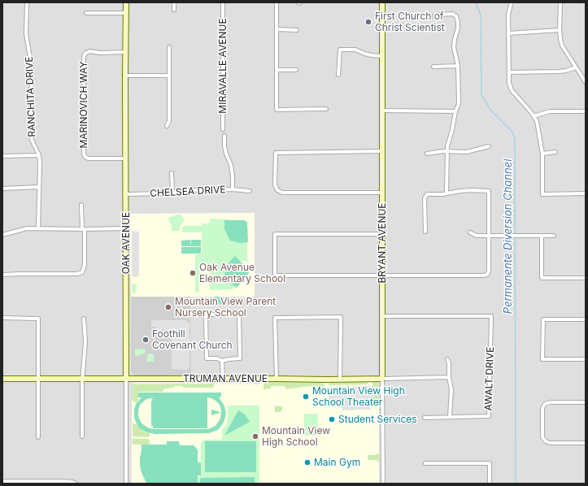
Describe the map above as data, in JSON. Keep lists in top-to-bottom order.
{
  "streets": {
    "street": [
      "MIRAVALLE AVENUE",
      "RANCHITA DRIVE",
      "MARINOVICH WAY",
      "CHELSEA DRIVE",
      "OAK AVENUE",
      "BRYANT AVENUE",
      "TRUMAN AVENUE",
      "AWALT DRIVE"
    ]
  },
  "crossings": [
    ["MARINOVICH WAY", "OAK AVENUE"],
    ["CHELSEA DRIVE", "OAK AVENUE"],
    ["OAK AVENUE", "TRUMAN AVENUE"],
    ["BRYANT AVENUE", "TRUMAN AVENUE"],
    ["BRYANT AVENUE", "AWALT DRIVE"]
  ],
  "water": ["Permanente Diversion Channel"],
  "places": [
    "First Church of Christ Scientist",
    "Oak Avenue Elementary School",
    "Mountain View Parent Nursery School",
    "Foothill Covenant Church",
    "Mountain View High School Theater",
    "Student Services",
    "Mountain View High School",
    "Main Gym"
  ]
}
